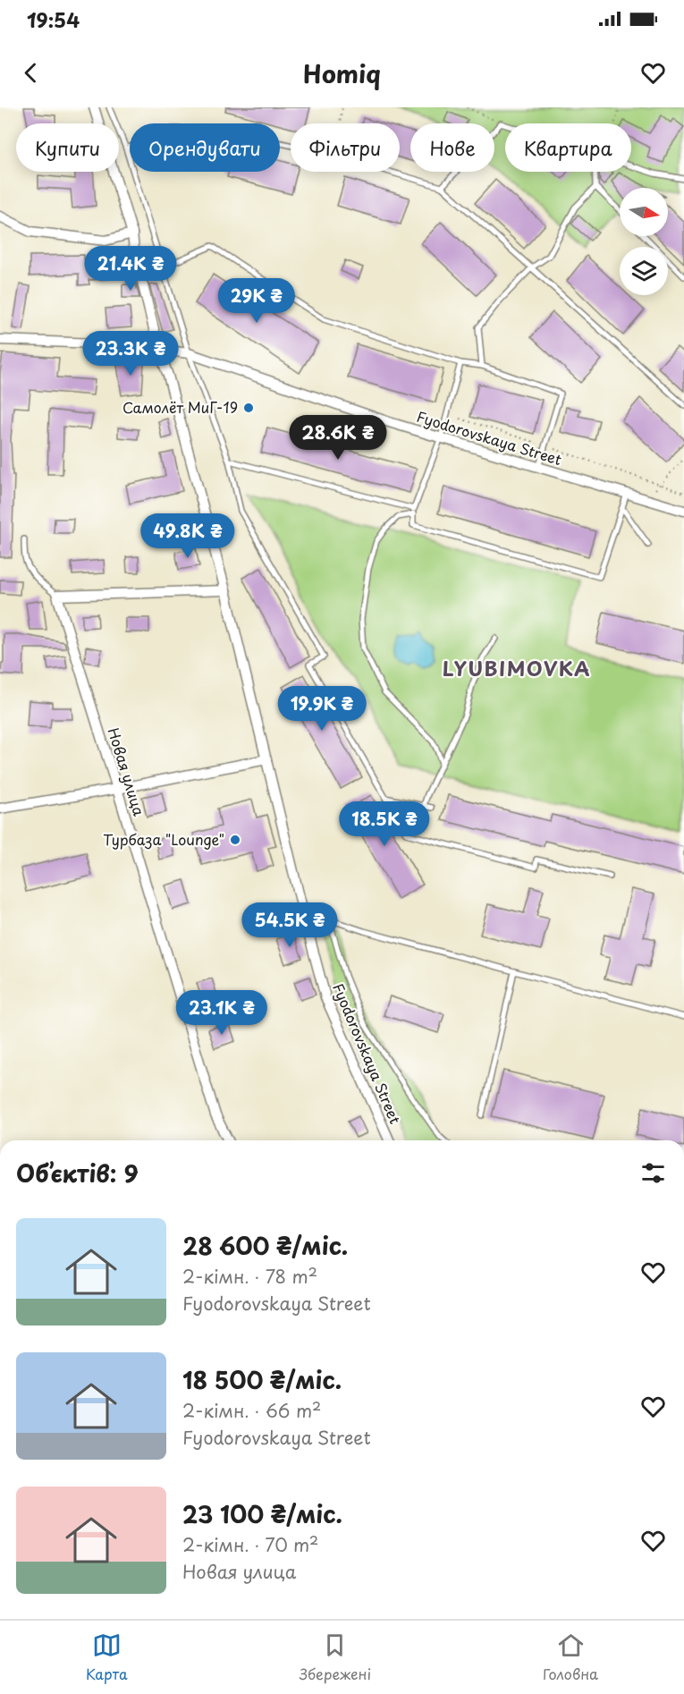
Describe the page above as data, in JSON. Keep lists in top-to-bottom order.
{
  "streets": {
    "street": ["Fyodorovskaya Street", "Новая улица"]
  },
  "districts": ["LYUBIMOVKA"],
  "places": ["Самолёт МиГ-19", "Турбаза \"Lounge\""],
  "north": "right",
  "page": {
    "status": "19:54",
    "header": "Homiq",
    "chip": [
      "Купити",
      "Орендувати",
      "Фільтри",
      "Нове",
      "Квартира"
    ],
    "price": [
      "21.4K ₴",
      "29K ₴",
      "23.3K ₴",
      "28.6K ₴",
      "49.8K ₴",
      "19.9K ₴",
      "18.5K ₴",
      "54.5K ₴",
      "23.1K ₴"
    ],
    "heading": "Об’єктів: 9",
    "list": [
      {
        "name": "28 600 ₴/міс.",
        "note": "2-кімн. · 78 m² · Fyodorovskaya Street"
      },
      {
        "name": "18 500 ₴/міс.",
        "note": "2-кімн. · 66 m² · Fyodorovskaya Street"
      },
      {
        "name": "23 100 ₴/міс.",
        "note": "2-кімн. · 70 m² · Новая улица"
      }
    ],
    "tabs": ["Карта", "Збережені", "Головна"]
  }
}
